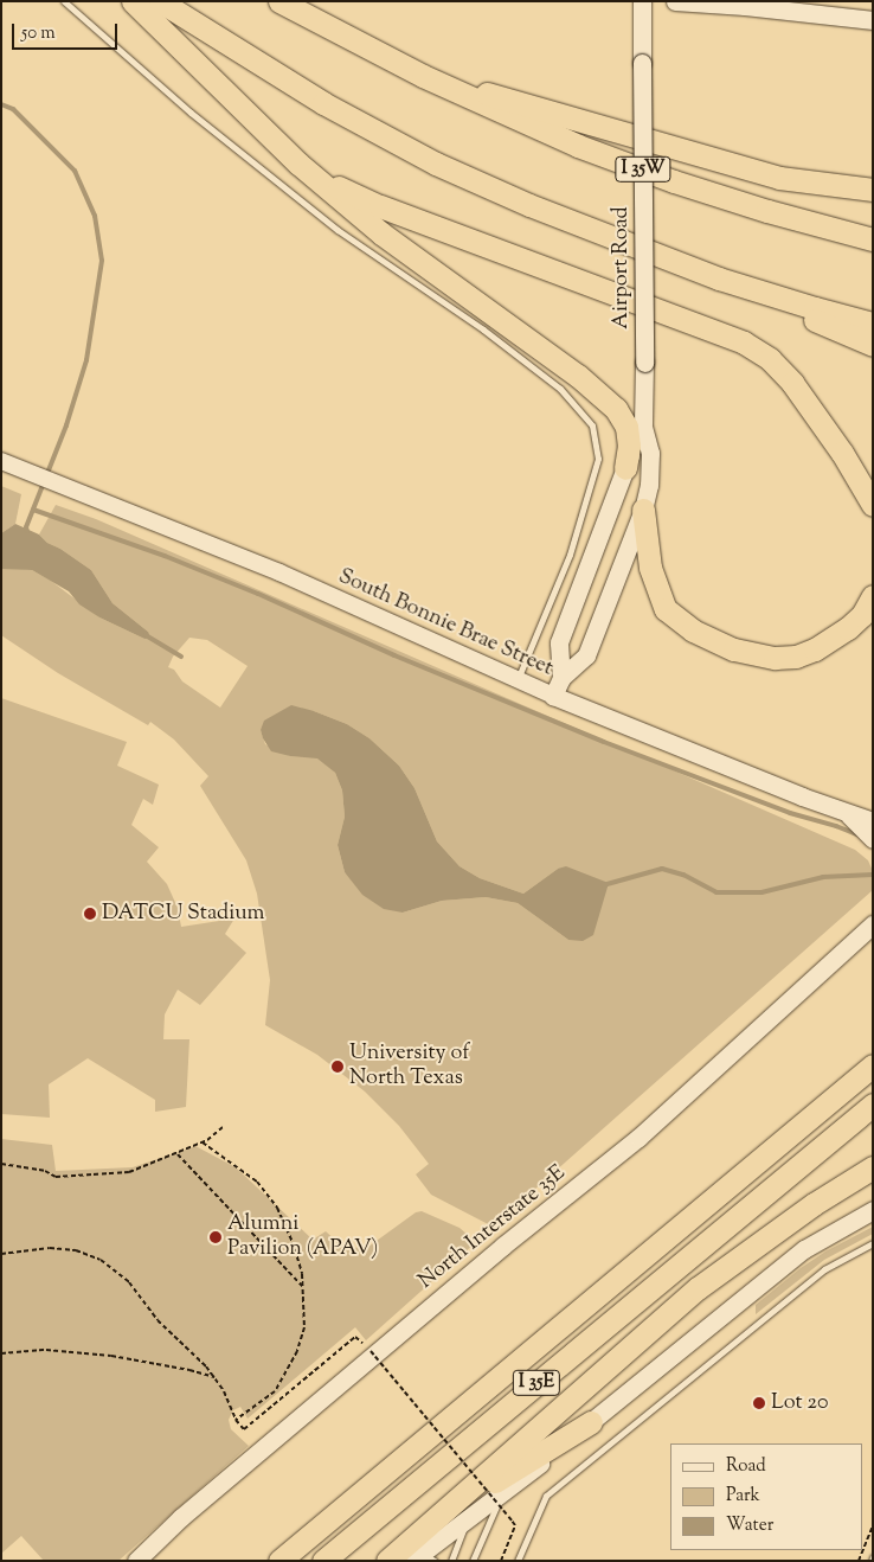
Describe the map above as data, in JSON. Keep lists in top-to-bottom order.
{
  "streets": {
    "highway": ["I 35W", "I 35E"],
    "main road": ["Airport Road", "South Bonnie Brae Street", "North Interstate 35E"]
  },
  "crossings": [
    ["Airport Road", "South Bonnie Brae Street"]
  ],
  "places": [
    "DATCU Stadium",
    "University of North Texas",
    "Alumni Pavilion (APAV)",
    "Lot 20"
  ],
  "legend": ["Road", "Park", "Water"],
  "scale_bar": "50 m"
}
